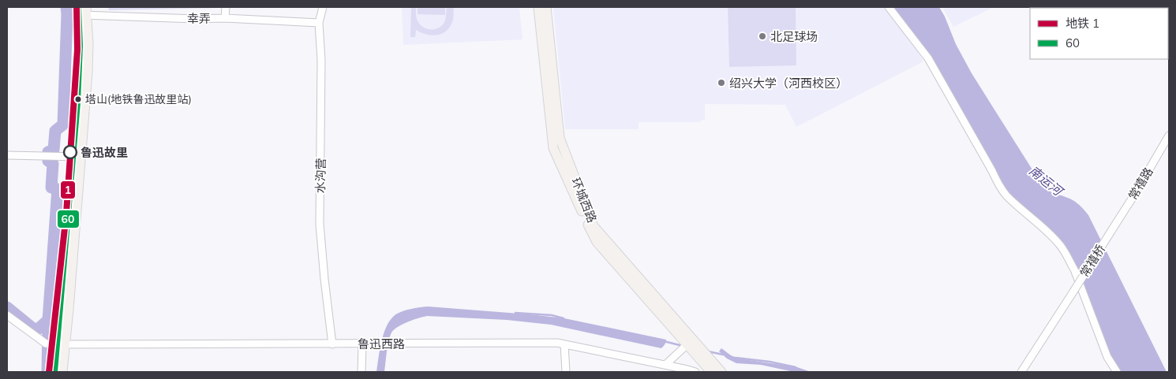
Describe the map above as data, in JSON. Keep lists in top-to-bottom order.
{
  "streets": {
    "main road": ["环城西路"],
    "street": [
      "幸弄",
      "水沟营",
      "常禧路",
      "常禧桥",
      "鲁迅西路"
    ]
  },
  "crossings": [
    ["幸弄", "水沟营"],
    ["水沟营", "鲁迅西路"],
    ["常禧路", "常禧桥"]
  ],
  "water": ["南运河"],
  "places": [
    "北足球场",
    "绍兴大学（河西校区）",
    "塔山(地铁鲁迅故里站)",
    "鲁迅故里"
  ],
  "lines": ["metro line 1", "transit line 60"],
  "legend": ["地铁 1", "60"]
}
